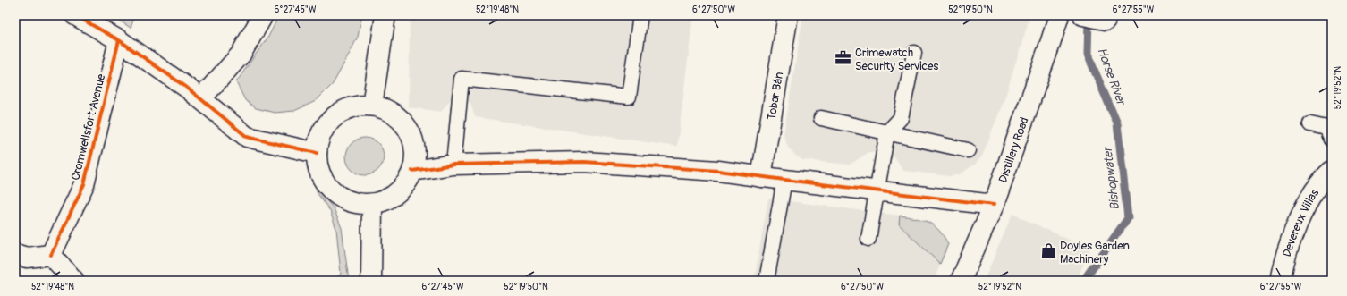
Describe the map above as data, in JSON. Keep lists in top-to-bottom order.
{
  "streets": {
    "street": [
      "Tobar Bán",
      "Cromwellsfort Avenue",
      "Distillery Road",
      "Devereux Villas"
    ]
  },
  "water": ["Horse River", "Bishopwater"],
  "places": {
    "office": ["Crimewatch Security Services"],
    "shop": ["Doyles Garden Machinery"]
  },
  "coordinates": [
    "6°27'45\"W",
    "52°19'48\"N",
    "6°27'50\"W",
    "52°19'50\"N",
    "6°27'55\"W",
    "52°19'52\"N"
  ]
}
